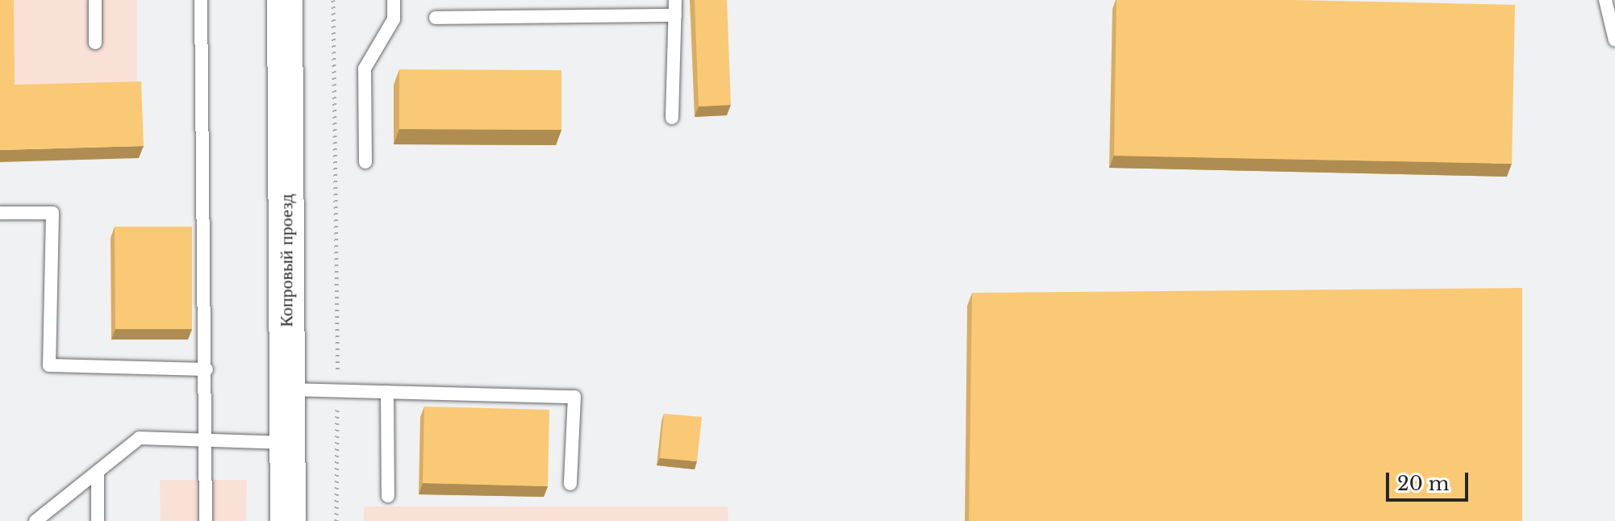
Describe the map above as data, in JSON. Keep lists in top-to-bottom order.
{
  "streets": {
    "main road": ["Копровый проезд"]
  },
  "scale_bar": "20 m"
}
